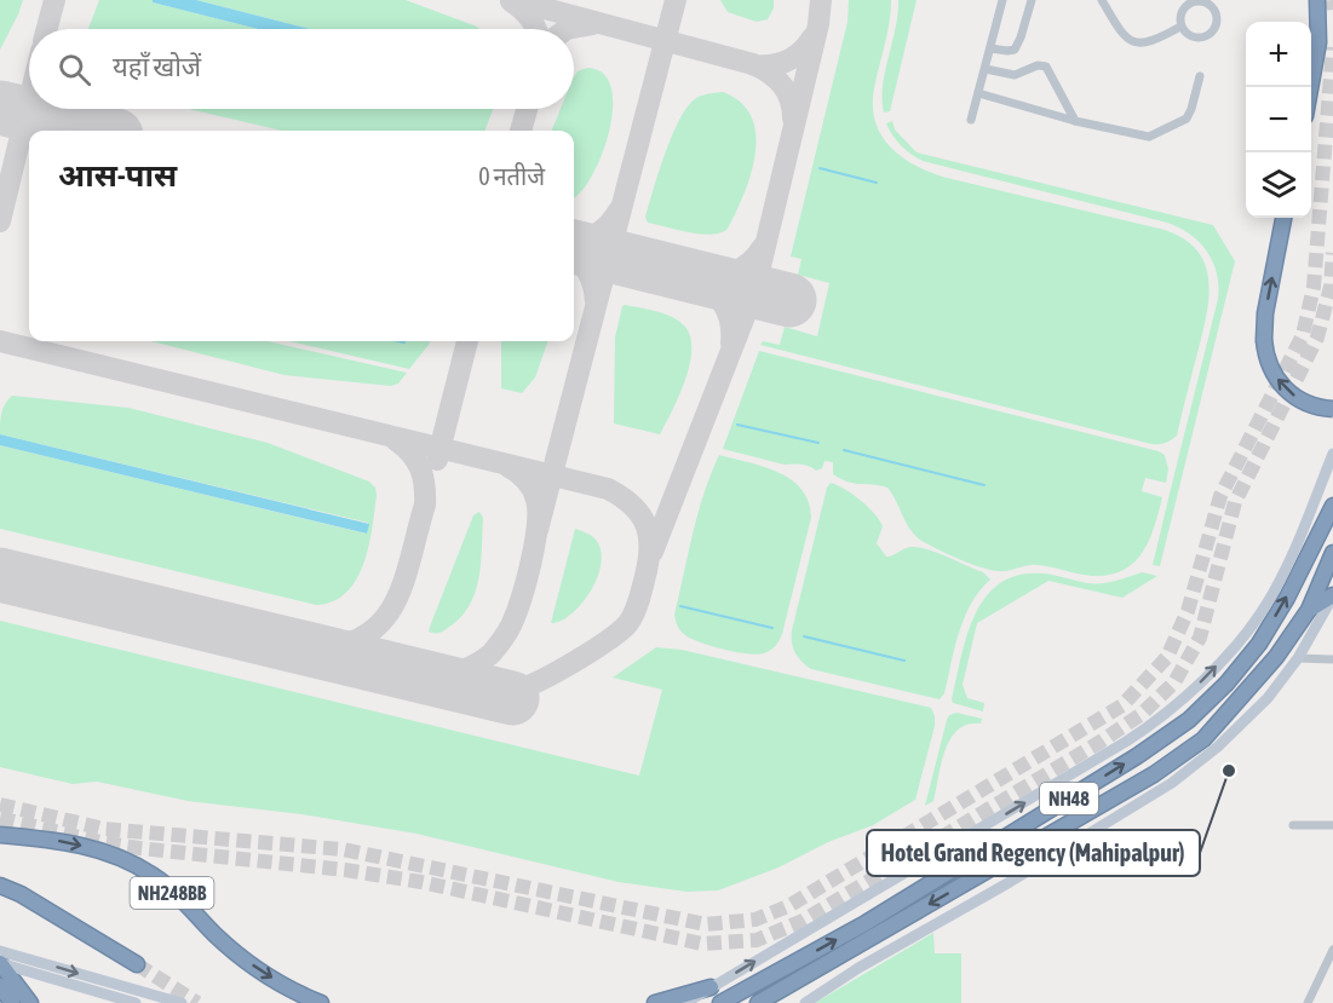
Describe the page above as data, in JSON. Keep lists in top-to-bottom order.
{
  "streets": {
    "highway": ["NH48", "NH248BB"]
  },
  "places": ["Hotel Grand Regency (Mahipalpur)"],
  "page": {
    "map_buttons": ["+", "−"],
    "search": "यहाँ खोजें",
    "heading": ["आस-पास", "0 नतीजे"]
  }
}
